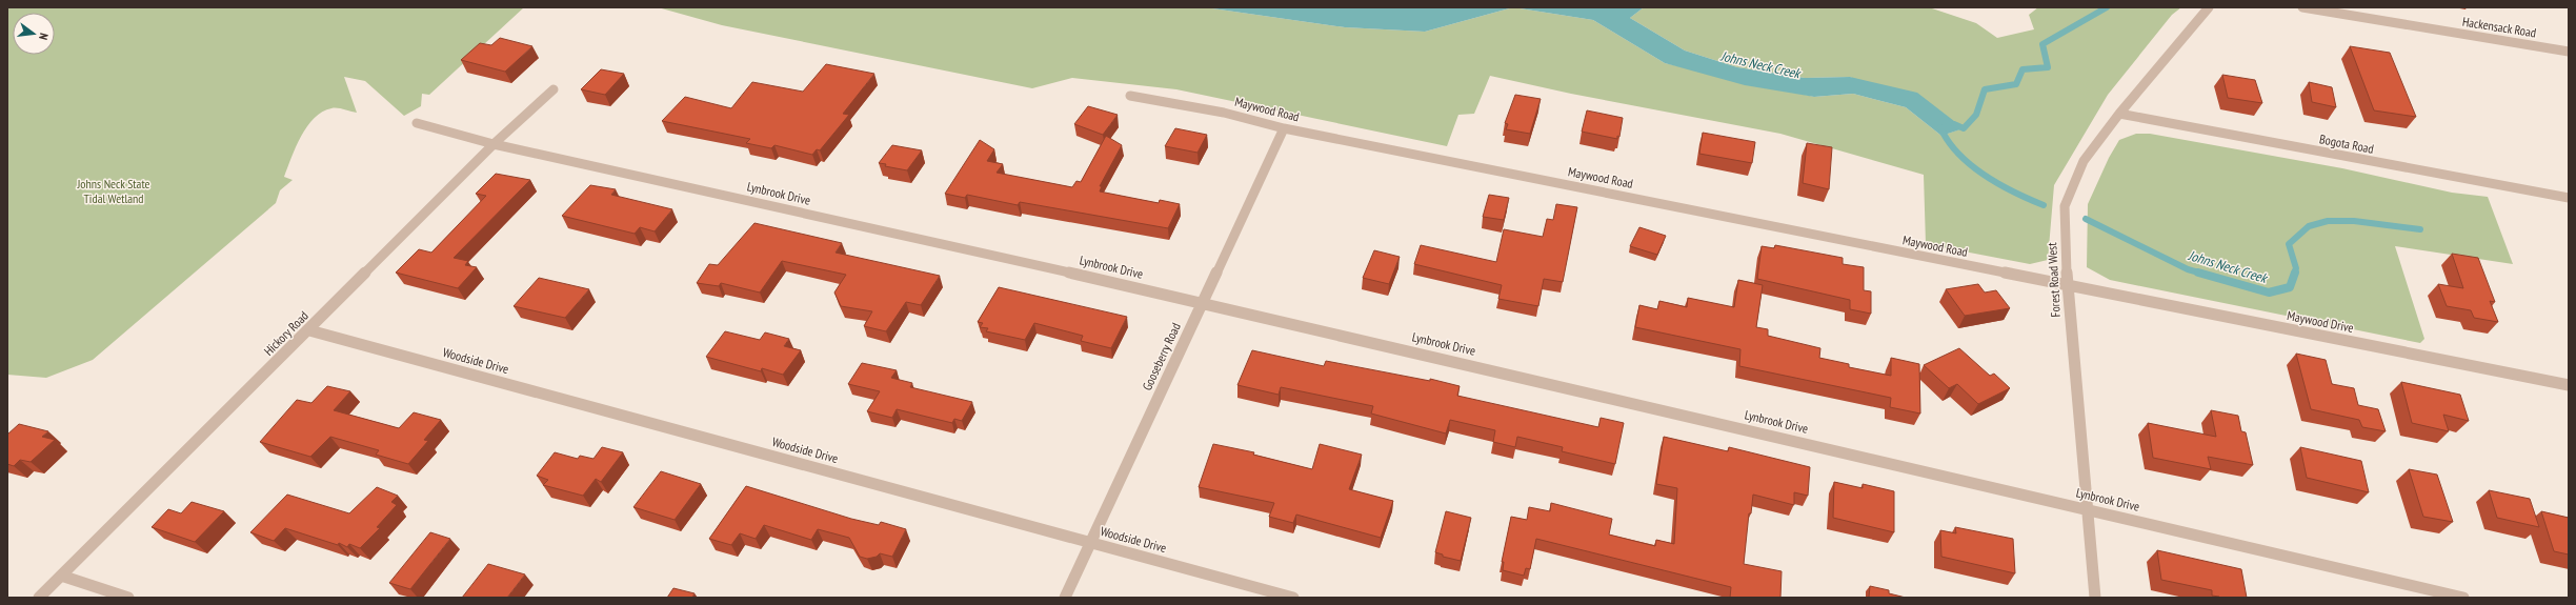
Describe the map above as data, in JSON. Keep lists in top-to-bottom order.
{
  "streets": {
    "street": [
      "Hackensack Road",
      "Maywood Road",
      "Bogota Road",
      "Lynbrook Drive",
      "Forest Road West",
      "Maywood Drive",
      "Hickory Road",
      "Gooseberry Road",
      "Woodside Drive"
    ]
  },
  "crossings": [
    ["Maywood Road", "Forest Road West"],
    ["Maywood Road", "Maywood Drive"],
    ["Maywood Road", "Gooseberry Road"],
    ["Bogota Road", "Forest Road West"],
    ["Lynbrook Drive", "Forest Road West"],
    ["Lynbrook Drive", "Hickory Road"],
    ["Lynbrook Drive", "Gooseberry Road"],
    ["Forest Road West", "Maywood Drive"],
    ["Hickory Road", "Woodside Drive"],
    ["Gooseberry Road", "Woodside Drive"]
  ],
  "water": ["Johns Neck Creek"],
  "parks": ["Johns Neck State Tidal Wetland"],
  "north": "right"
}
